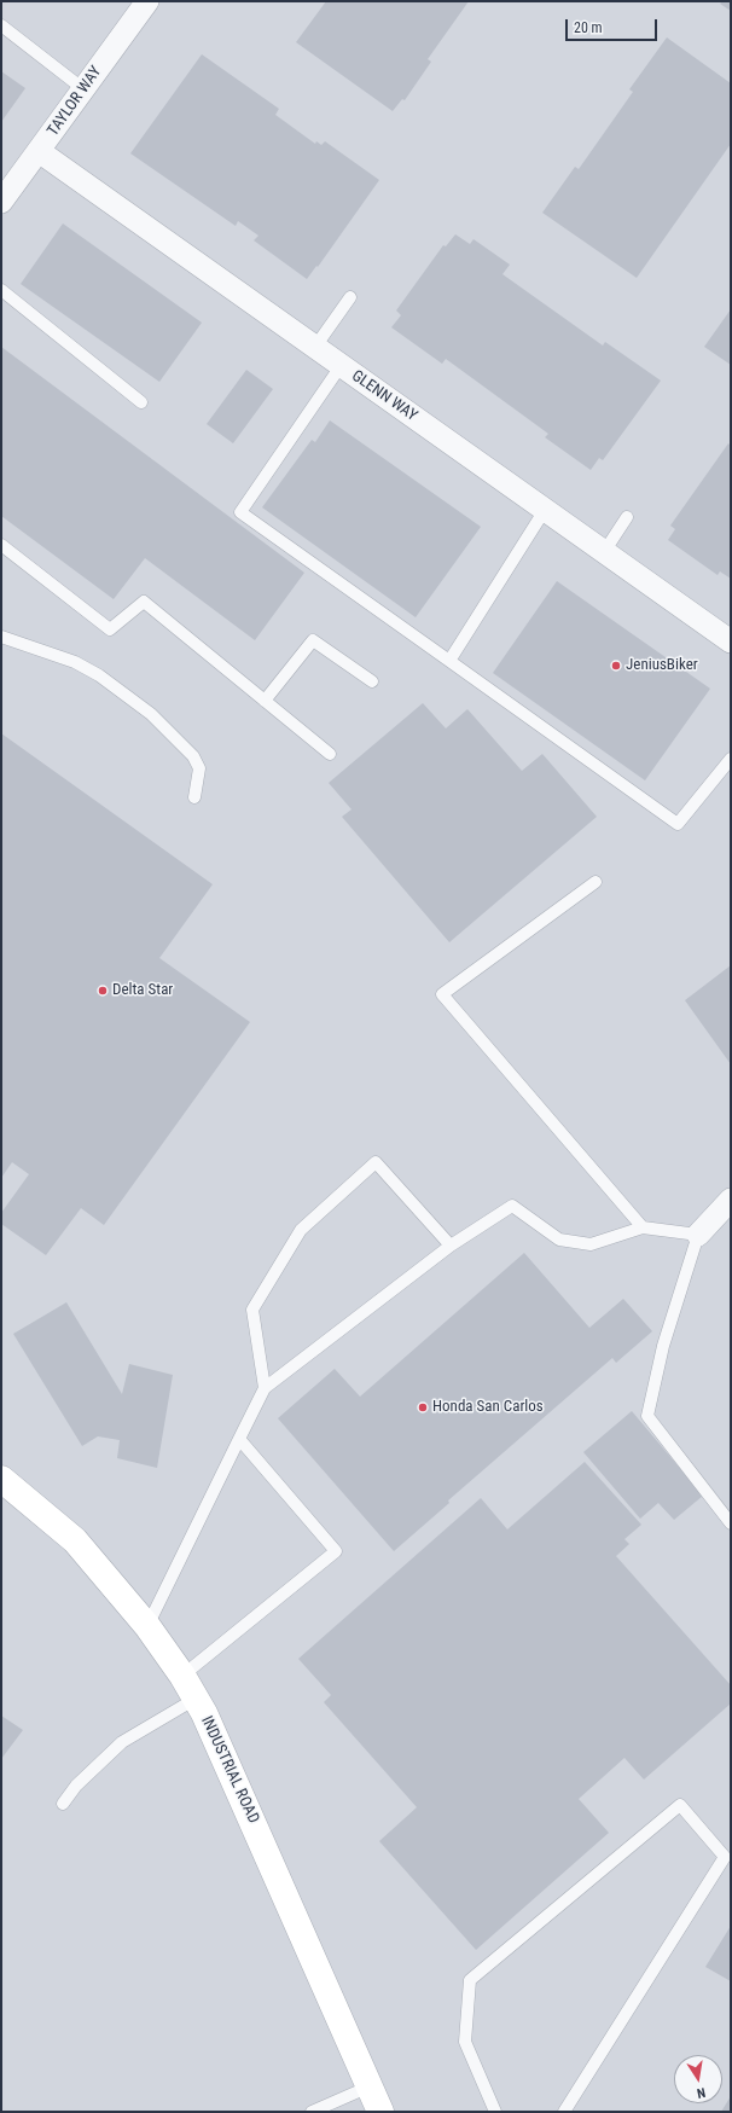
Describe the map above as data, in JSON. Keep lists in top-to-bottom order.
{
  "streets": {
    "main road": ["INDUSTRIAL ROAD"],
    "street": ["TAYLOR WAY", "GLENN WAY"]
  },
  "crossings": [
    ["TAYLOR WAY", "GLENN WAY"]
  ],
  "places": ["JeniusBiker", "Delta Star", "Honda San Carlos"],
  "scale_bar": "20 m",
  "north": "bottom"
}
